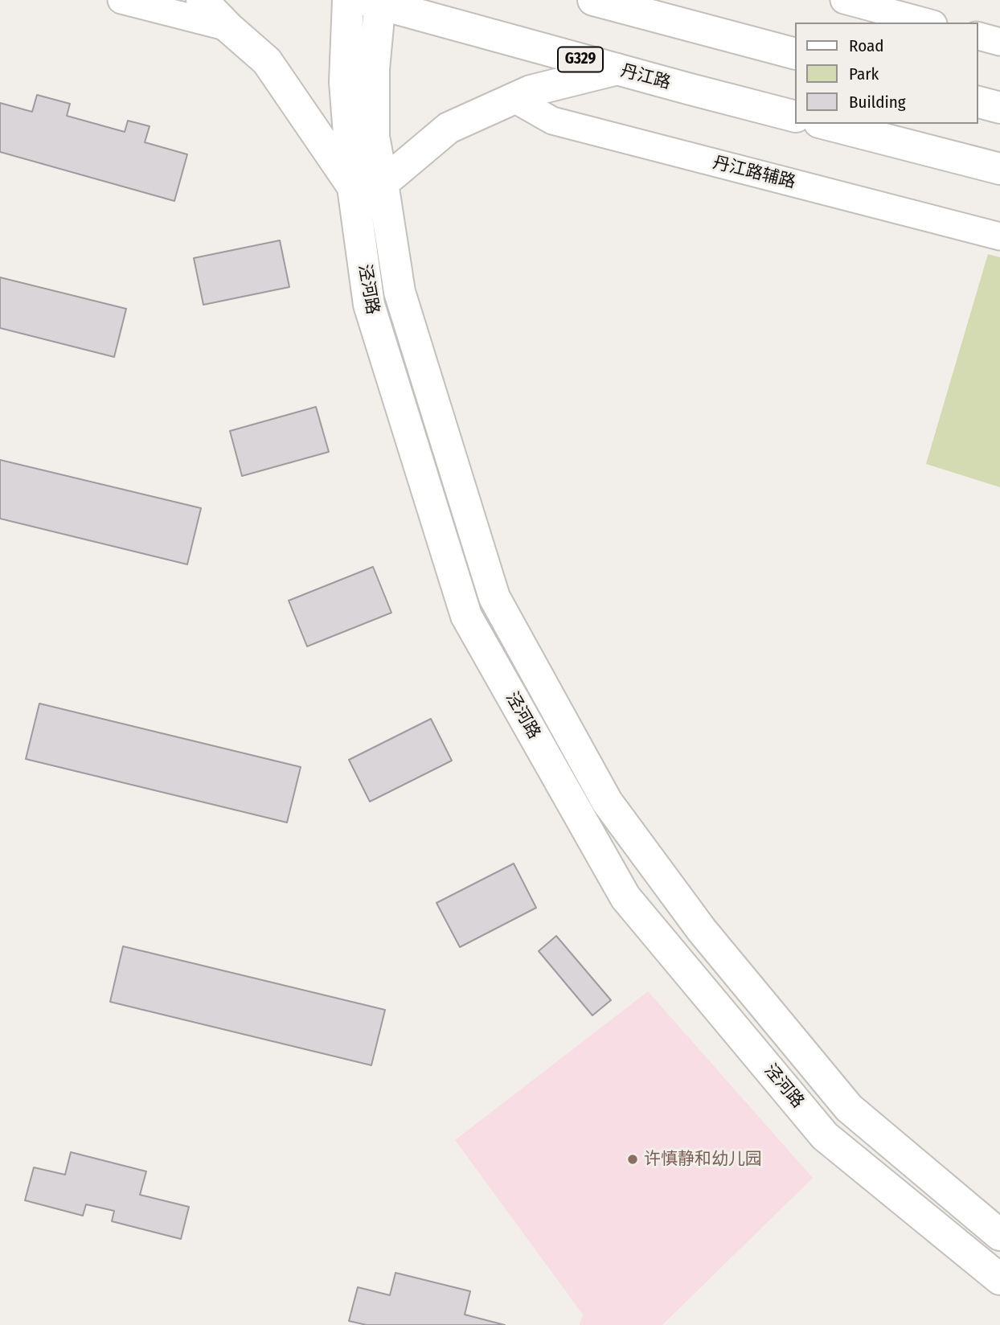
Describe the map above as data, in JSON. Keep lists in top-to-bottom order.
{
  "streets": {
    "main road": ["G329", "丹江路", "泾河路"],
    "street": ["丹江路辅路"]
  },
  "crossings": [
    ["丹江路", "泾河路"]
  ],
  "places": ["许慎静和幼儿园"],
  "legend": ["Road", "Park", "Building"]
}
